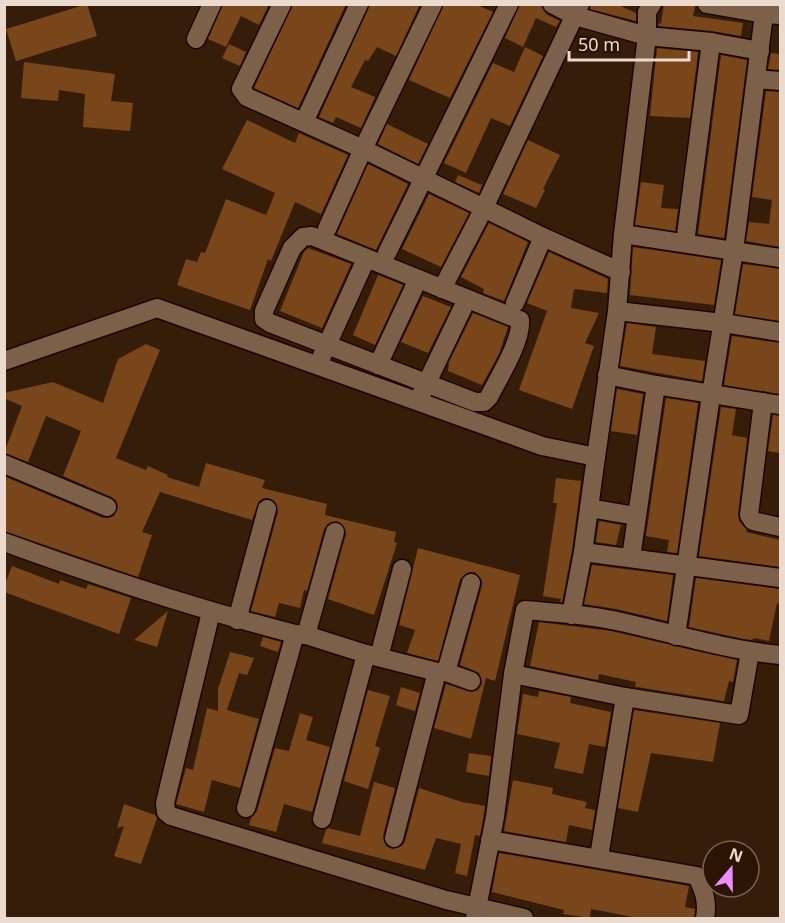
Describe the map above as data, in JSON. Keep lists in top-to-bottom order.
{
  "scale_bar": "50 m",
  "north": "top"
}
